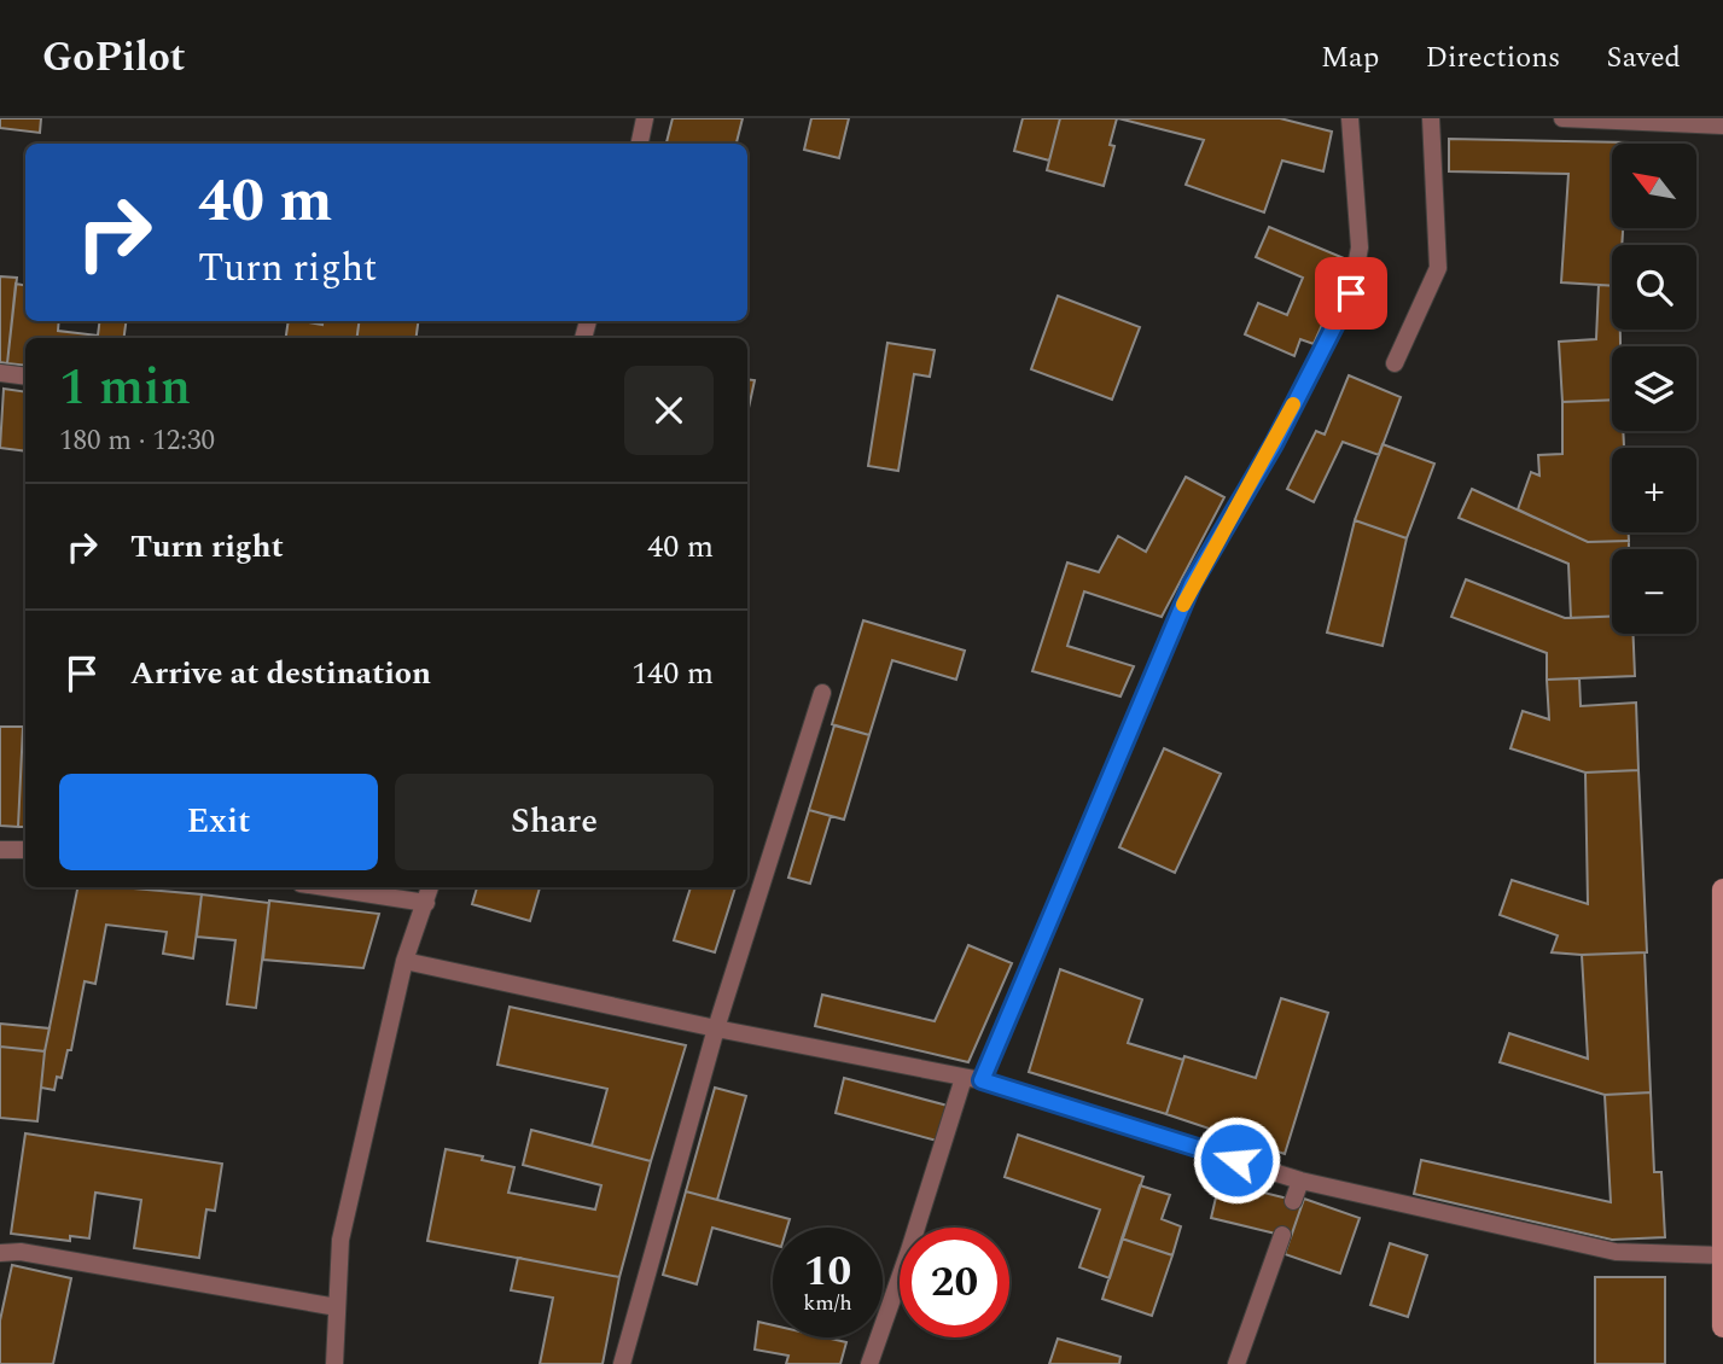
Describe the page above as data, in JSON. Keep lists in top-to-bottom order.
{
  "north": "top left",
  "page": {
    "header": "GoPilot",
    "nav": ["Map", "Directions", "Saved"],
    "map_buttons": ["+", "−"],
    "turn": ["40 m", "Turn right"],
    "heading": ["1 min", "180 m · 12:30"],
    "list": [
      {
        "name": "Turn right",
        "value": "40 m"
      },
      {
        "name": "Arrive at destination",
        "value": "140 m"
      }
    ],
    "buttons": ["Exit", "Share"],
    "speed": "10 km/h",
    "limit": "20"
  }
}
